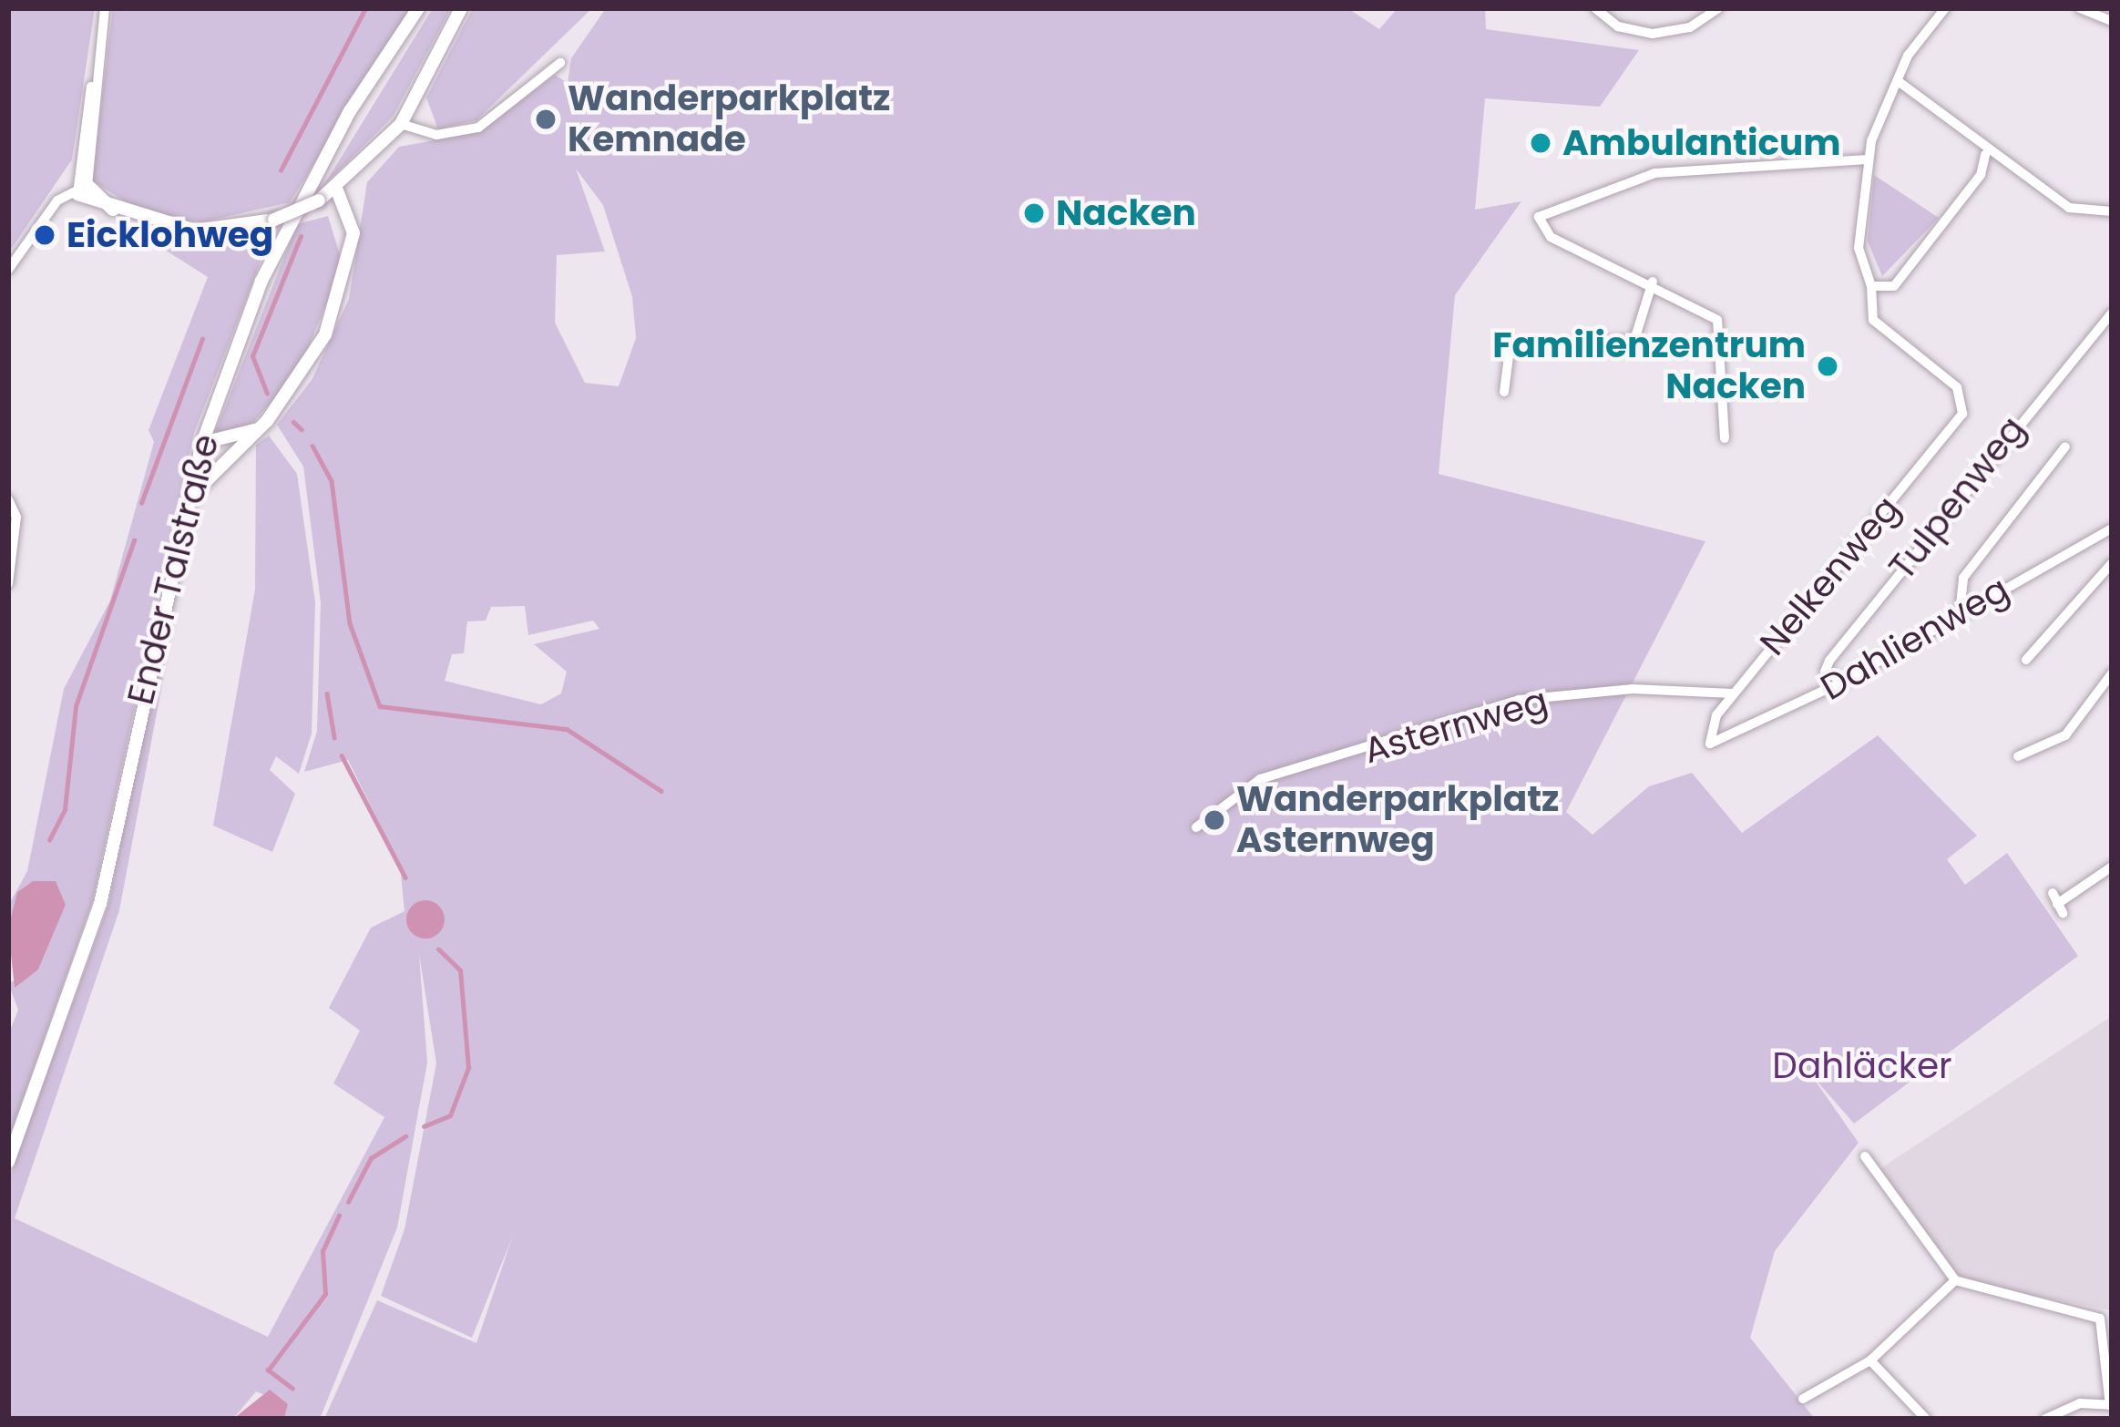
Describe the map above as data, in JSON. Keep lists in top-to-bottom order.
{
  "streets": {
    "main road": ["Ender Talstraße"],
    "street": [
      "Tulpenweg",
      "Nelkenweg",
      "Dahlienweg",
      "Asternweg"
    ]
  },
  "crossings": [
    ["Tulpenweg", "Dahlienweg"],
    ["Nelkenweg", "Dahlienweg"],
    ["Nelkenweg", "Asternweg"]
  ],
  "parks": ["Dahläcker"],
  "places": [
    "Wanderparkplatz Kemnade",
    "Ambulanticum",
    "Nacken",
    "Eicklohweg",
    "Familienzentrum Nacken",
    "Wanderparkplatz Asternweg"
  ]
}
